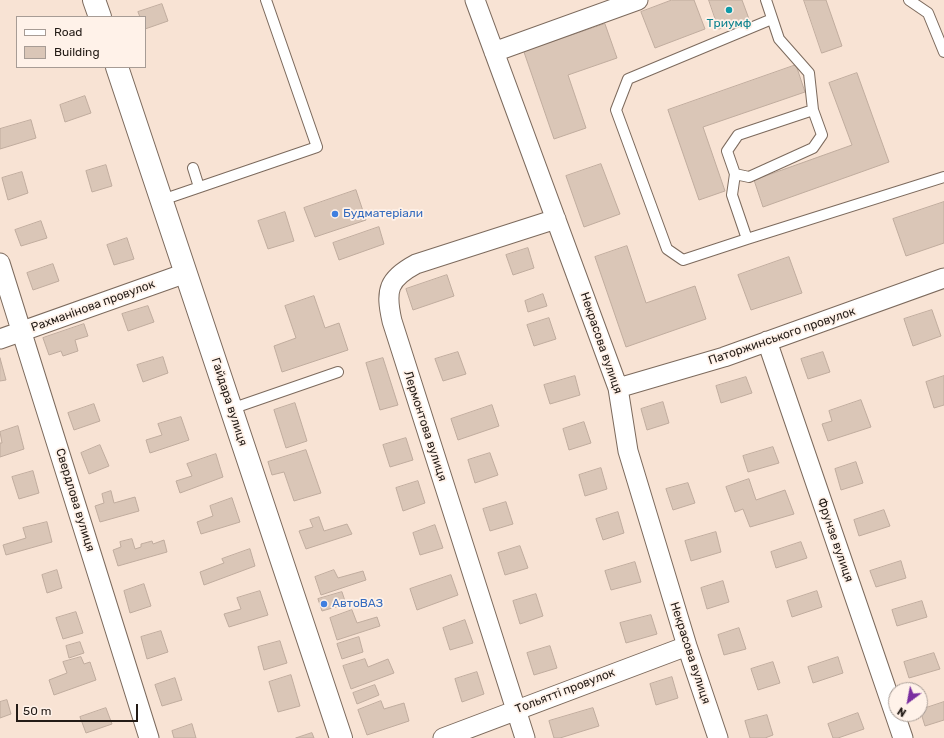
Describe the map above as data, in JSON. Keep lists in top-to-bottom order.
{
  "streets": {
    "street": [
      "Рахманінова провулок",
      "Паторжинського провулок",
      "Некрасова вулиця",
      "Гайдара вулиця",
      "Лермонтова вулиця",
      "Свердлова вулиця",
      "Фрунзе вулиця",
      "Тольятті провулок"
    ]
  },
  "crossings": [
    ["Рахманінова провулок", "Гайдара вулиця"],
    ["Рахманінова провулок", "Свердлова вулиця"],
    ["Паторжинського провулок", "Некрасова вулиця"],
    ["Паторжинського провулок", "Фрунзе вулиця"],
    ["Некрасова вулиця", "Лермонтова вулиця"],
    ["Некрасова вулиця", "Тольятті провулок"],
    ["Лермонтова вулиця", "Тольятті провулок"]
  ],
  "places": ["Триумф", "Будматеріали", "АвтоВАЗ"],
  "legend": ["Road", "Building"],
  "scale_bar": "50 m",
  "north": "bottom left"
}
